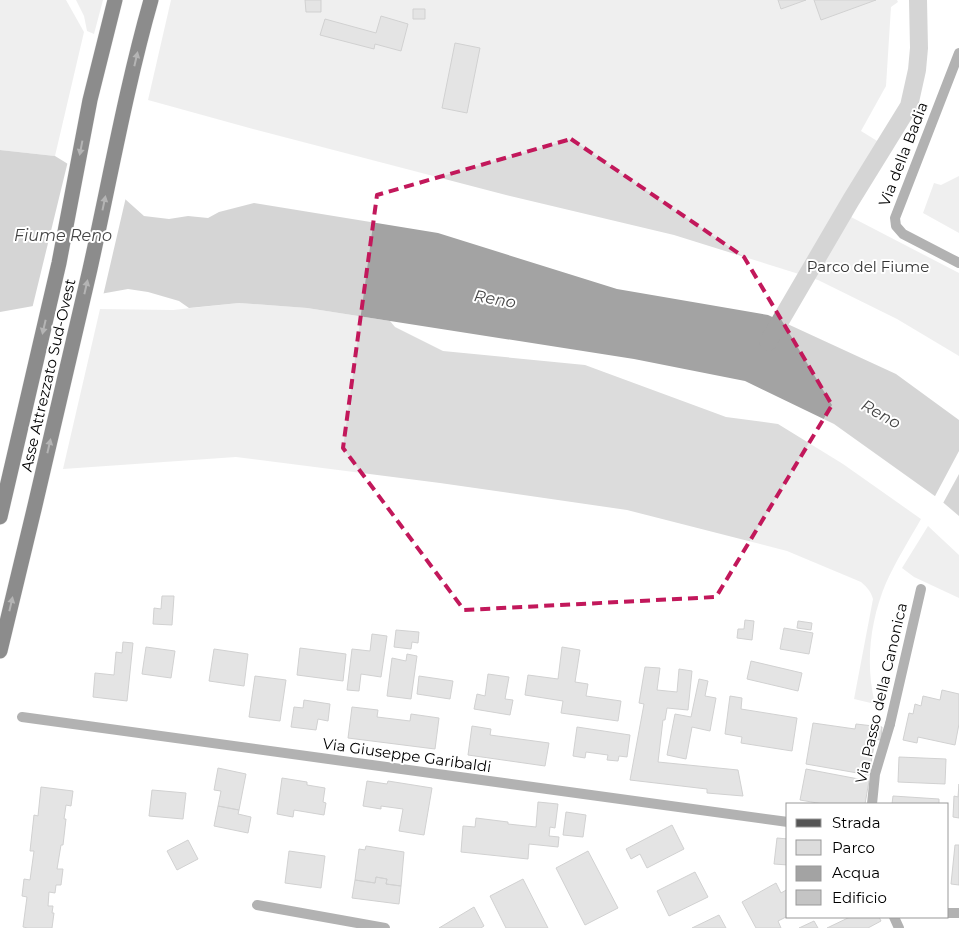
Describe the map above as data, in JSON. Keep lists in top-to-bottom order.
{
  "streets": {
    "highway": ["Asse Attrezzato Sud-Ovest"],
    "street": ["Via della Badia", "Via Passo della Canonica", "Via Giuseppe Garibaldi"]
  },
  "water": ["Fiume Reno", "Reno"],
  "parks": ["Parco del Fiume"],
  "legend": [
    "Strada",
    "Parco",
    "Acqua",
    "Edificio"
  ]
}
